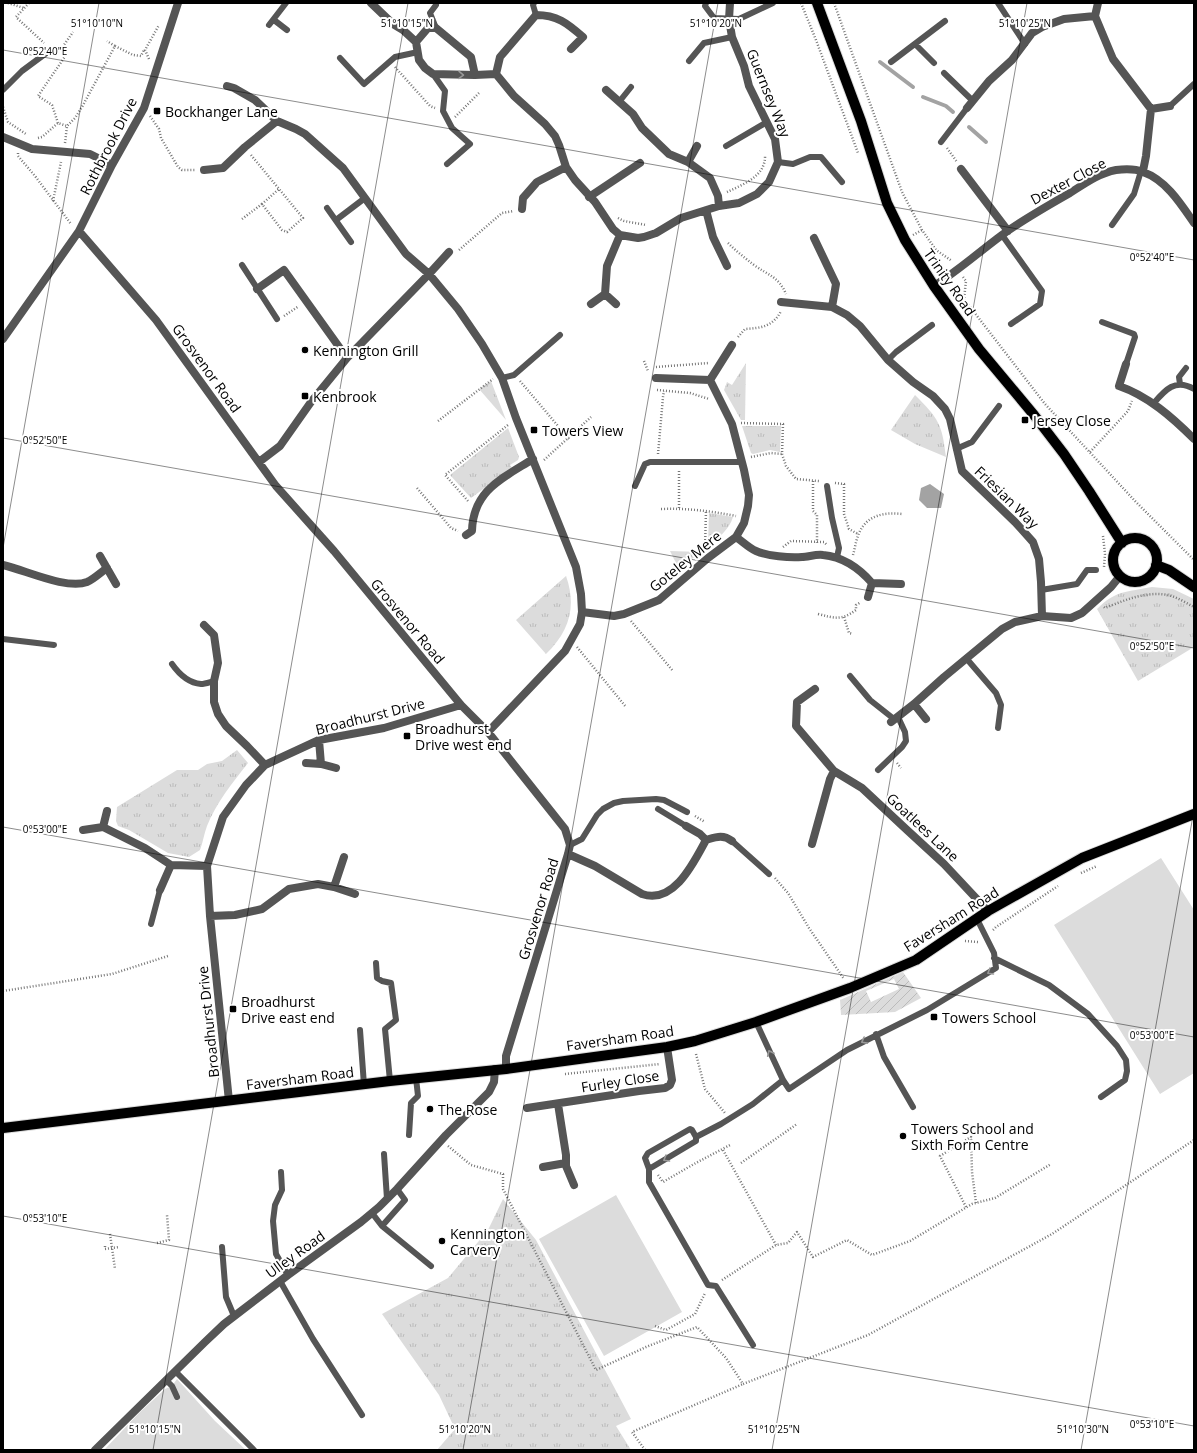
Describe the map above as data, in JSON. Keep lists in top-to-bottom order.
{
  "streets": {
    "main road": ["Trinity Road", "Faversham Road"],
    "street": [
      "Guernsey Way",
      "Rothbrook Drive",
      "Dexter Close",
      "Grosvenor Road",
      "Friesian Way",
      "Goteley Mere",
      "Broadhurst Drive",
      "Goatlees Lane",
      "Furley Close",
      "Ulley Road"
    ]
  },
  "crossings": [
    ["Rothbrook Drive", "Grosvenor Road"],
    ["Dexter Close", "Trinity Road"],
    ["Grosvenor Road", "Broadhurst Drive"],
    ["Grosvenor Road", "Faversham Road"],
    ["Broadhurst Drive", "Faversham Road"],
    ["Goatlees Lane", "Faversham Road"],
    ["Faversham Road", "Furley Close"],
    ["Faversham Road", "Ulley Road"]
  ],
  "places": {
    "transit": [
      "Bockhanger Lane",
      "Kenbrook",
      "Jersey Close",
      "Towers View",
      "Broadhurst Drive west end",
      "Broadhurst Drive east end",
      "Towers School"
    ],
    "other": [
      "Kennington Grill",
      "The Rose",
      "Towers School and Sixth Form Centre",
      "Kennington Carvery"
    ]
  },
  "coordinates": [
    "51°10'10\"N",
    "51°10'15\"N",
    "51°10'20\"N",
    "51°10'25\"N",
    "0°52'40\"E",
    "0°52'50\"E",
    "0°53'00\"E",
    "0°53'10\"E",
    "51°10'30\"N"
  ]
}
